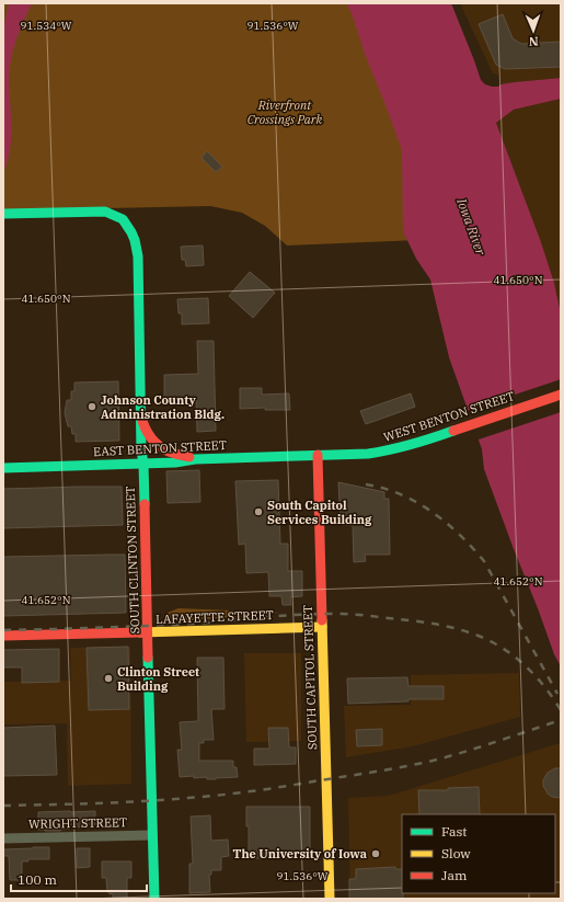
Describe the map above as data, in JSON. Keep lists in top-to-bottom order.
{
  "streets": {
    "street": [
      "WEST BENTON STREET",
      "EAST BENTON STREET",
      "SOUTH CLINTON STREET",
      "LAFAYETTE STREET",
      "SOUTH CAPITOL STREET",
      "WRIGHT STREET"
    ]
  },
  "crossings": [
    ["WEST BENTON STREET", "EAST BENTON STREET"],
    ["WEST BENTON STREET", "SOUTH CAPITOL STREET"],
    ["EAST BENTON STREET", "SOUTH CLINTON STREET"],
    ["EAST BENTON STREET", "SOUTH CAPITOL STREET"],
    ["SOUTH CLINTON STREET", "LAFAYETTE STREET"],
    ["SOUTH CLINTON STREET", "WRIGHT STREET"],
    ["LAFAYETTE STREET", "SOUTH CAPITOL STREET"]
  ],
  "water": ["Iowa River"],
  "parks": ["Riverfront Crossings Park"],
  "places": [
    "Johnson County Administration Bldg.",
    "South Capitol Services Building",
    "Clinton Street Building",
    "The University of Iowa"
  ],
  "legend": ["Fast", "Slow", "Jam"],
  "scale_bar": "100 m",
  "north": "bottom",
  "coordinates": [
    "91.534°W",
    "91.536°W",
    "41.650°N",
    "41.652°N"
  ]
}
